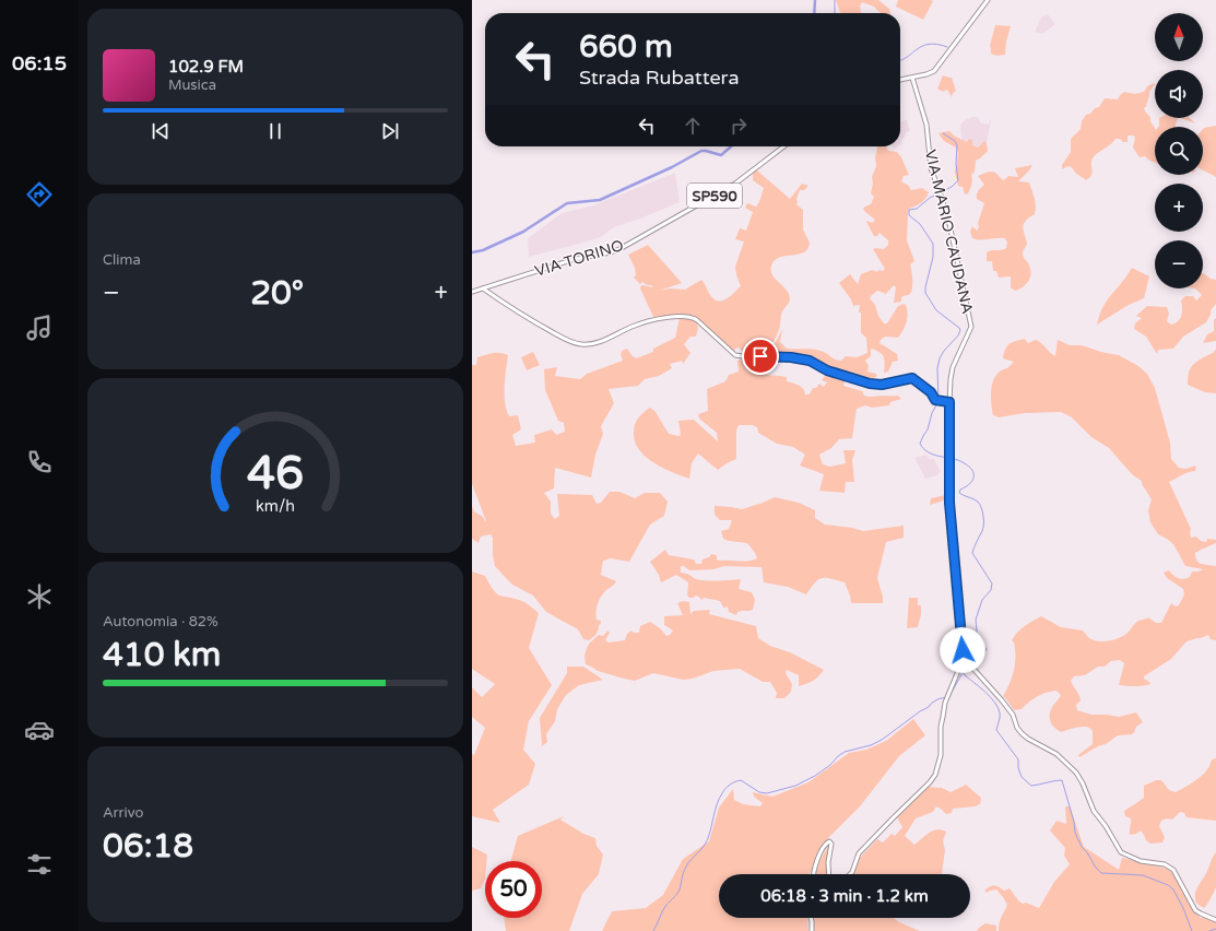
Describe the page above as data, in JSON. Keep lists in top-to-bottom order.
{
  "streets": {
    "main road": ["SP590", "VIA MARIO CAUDANA", "VIA TORINO"]
  },
  "north": "top",
  "page": {
    "tabs": "06:15",
    "map_buttons": ["+", "−"],
    "turn": ["660 m", "Strada Rubattera"],
    "song": ["102.9 FM", "Musica"],
    "tile": [
      "Clima",
      ["Autonomia · 82%", "410 km"],
      ["Arrivo", "06:18"]
    ],
    "heat": ["−", "20°", "+"],
    "limit": "50",
    "trip": "06:18 · 3 min · 1.2 km",
    "gauge": ["46", "km/h"]
  }
}
